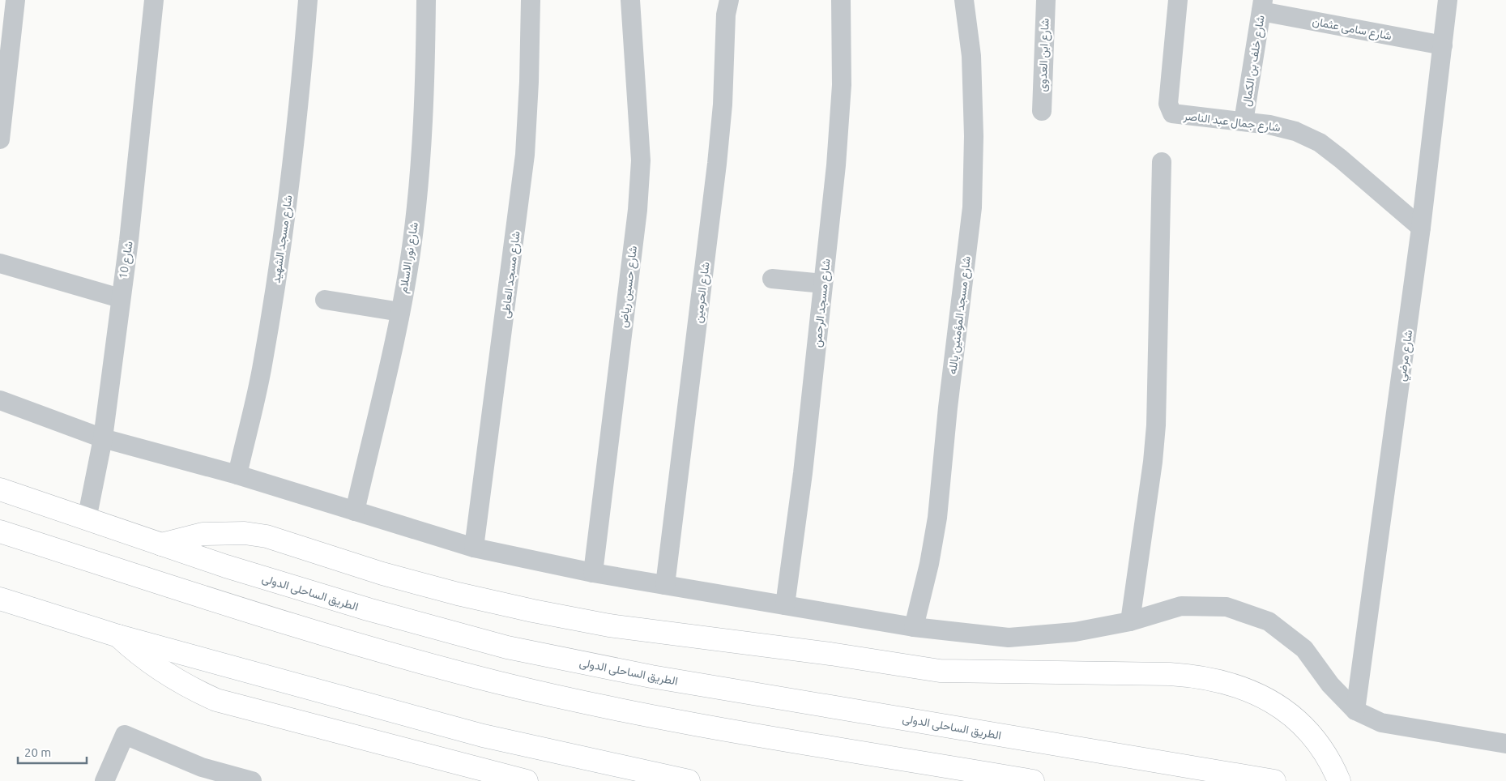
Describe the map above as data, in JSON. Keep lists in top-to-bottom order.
{
  "streets": {
    "main road": ["الطريق الساحلى الدولى"],
    "street": [
      "شارع سامى عثمان",
      "شارع ابن العدوى",
      "شارع خلف بن الكمال",
      "شارع جمال عبد الناصر",
      "شارع مسجد الشهيد",
      "شارع نور الاسلام",
      "شارع 10",
      "شارع مسجد العاطى",
      "شارع حسين رياض",
      "شارع الحرمين",
      "شارع مسجد الرحمن",
      "شارع مسجد المؤمنين بالله",
      "شارع مرضي"
    ]
  },
  "crossings": [
    ["شارع سامى عثمان", "شارع خلف بن الكمال"],
    ["شارع سامى عثمان", "شارع مرضي"],
    ["شارع خلف بن الكمال", "شارع جمال عبد الناصر"],
    ["شارع جمال عبد الناصر", "شارع مرضي"],
    ["شارع 10", "الطريق الساحلى الدولى"]
  ],
  "scale_bar": "20 m"
}
